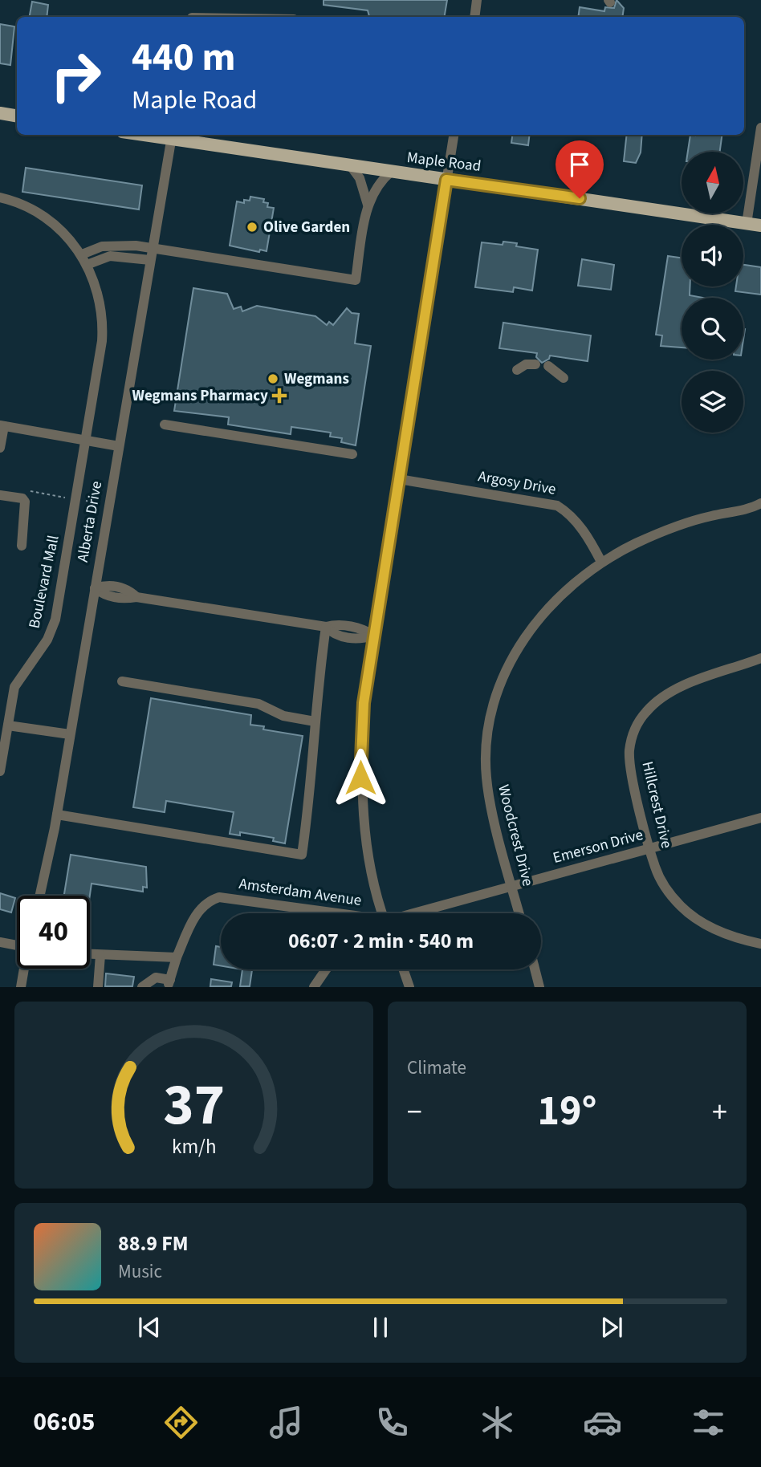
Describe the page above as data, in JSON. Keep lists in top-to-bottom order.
{
  "streets": {
    "main road": ["Maple Road"],
    "street": [
      "Argosy Drive",
      "Alberta Drive",
      "Boulevard Mall",
      "Hillcrest Drive",
      "Woodcrest Drive",
      "Emerson Drive",
      "Amsterdam Avenue"
    ]
  },
  "crossings": [
    ["Maple Road", "Alberta Drive"],
    ["Argosy Drive", "Woodcrest Drive"],
    ["Hillcrest Drive", "Emerson Drive"],
    ["Woodcrest Drive", "Emerson Drive"]
  ],
  "places": {
    "other": ["Olive Garden", "Wegmans"],
    "health": ["Wegmans Pharmacy"]
  },
  "north": "top",
  "page": {
    "turn": ["440 m", "Maple Road"],
    "limit": "40",
    "trip": "06:07 · 2 min · 540 m",
    "tile": "Climate",
    "heat": ["−", "19°", "+"],
    "song": ["88.9 FM", "Music"],
    "tabs": "06:05",
    "gauge": ["37", "km/h"]
  }
}
